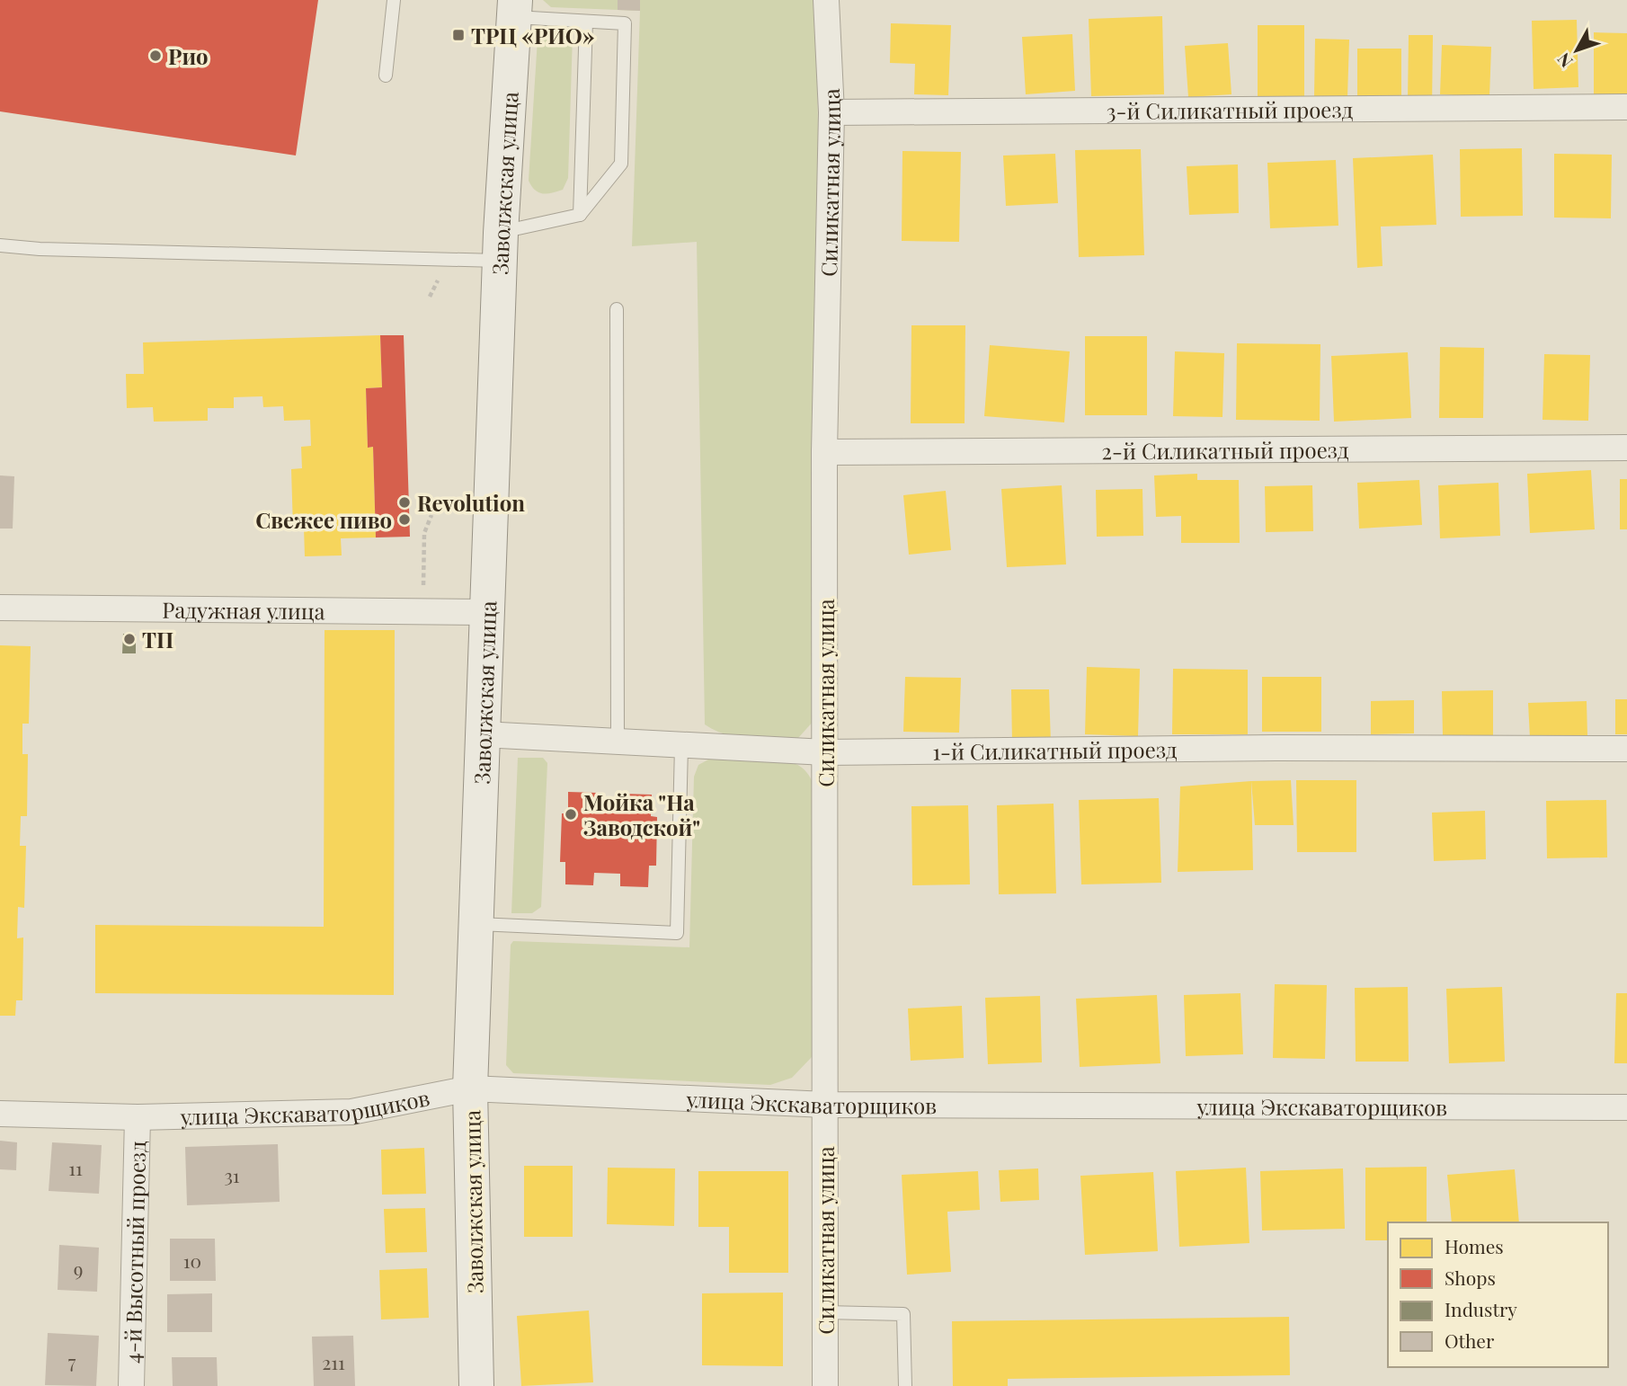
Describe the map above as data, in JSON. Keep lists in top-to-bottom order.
{
  "streets": {
    "main road": ["Заволжская улица"],
    "street": [
      "3-й Силикатный проезд",
      "Силикатная улица",
      "2-й Силикатный проезд",
      "Радужная улица",
      "1-й Силикатный проезд",
      "улица Экскаваторщиков",
      "4-й Высотный проезд"
    ]
  },
  "crossings": [
    ["3-й Силикатный проезд", "Силикатная улица"],
    ["Заволжская улица", "Радужная улица"],
    ["Заволжская улица", "1-й Силикатный проезд"],
    ["Заволжская улица", "улица Экскаваторщиков"],
    ["Силикатная улица", "2-й Силикатный проезд"],
    ["Силикатная улица", "1-й Силикатный проезд"],
    ["Силикатная улица", "улица Экскаваторщиков"],
    ["улица Экскаваторщиков", "4-й Высотный проезд"]
  ],
  "places": {
    "transit": ["ТРЦ «РИО»"],
    "other": [
      "Рио",
      "Revolution",
      "Свежее пиво",
      "ТП",
      "Мойка \"На Заводской\""
    ]
  },
  "house_numbers": [
    "11",
    "31",
    "10",
    "9",
    "7",
    "211"
  ],
  "legend": [
    "Homes",
    "Shops",
    "Industry",
    "Other"
  ],
  "north": "bottom left"
}
